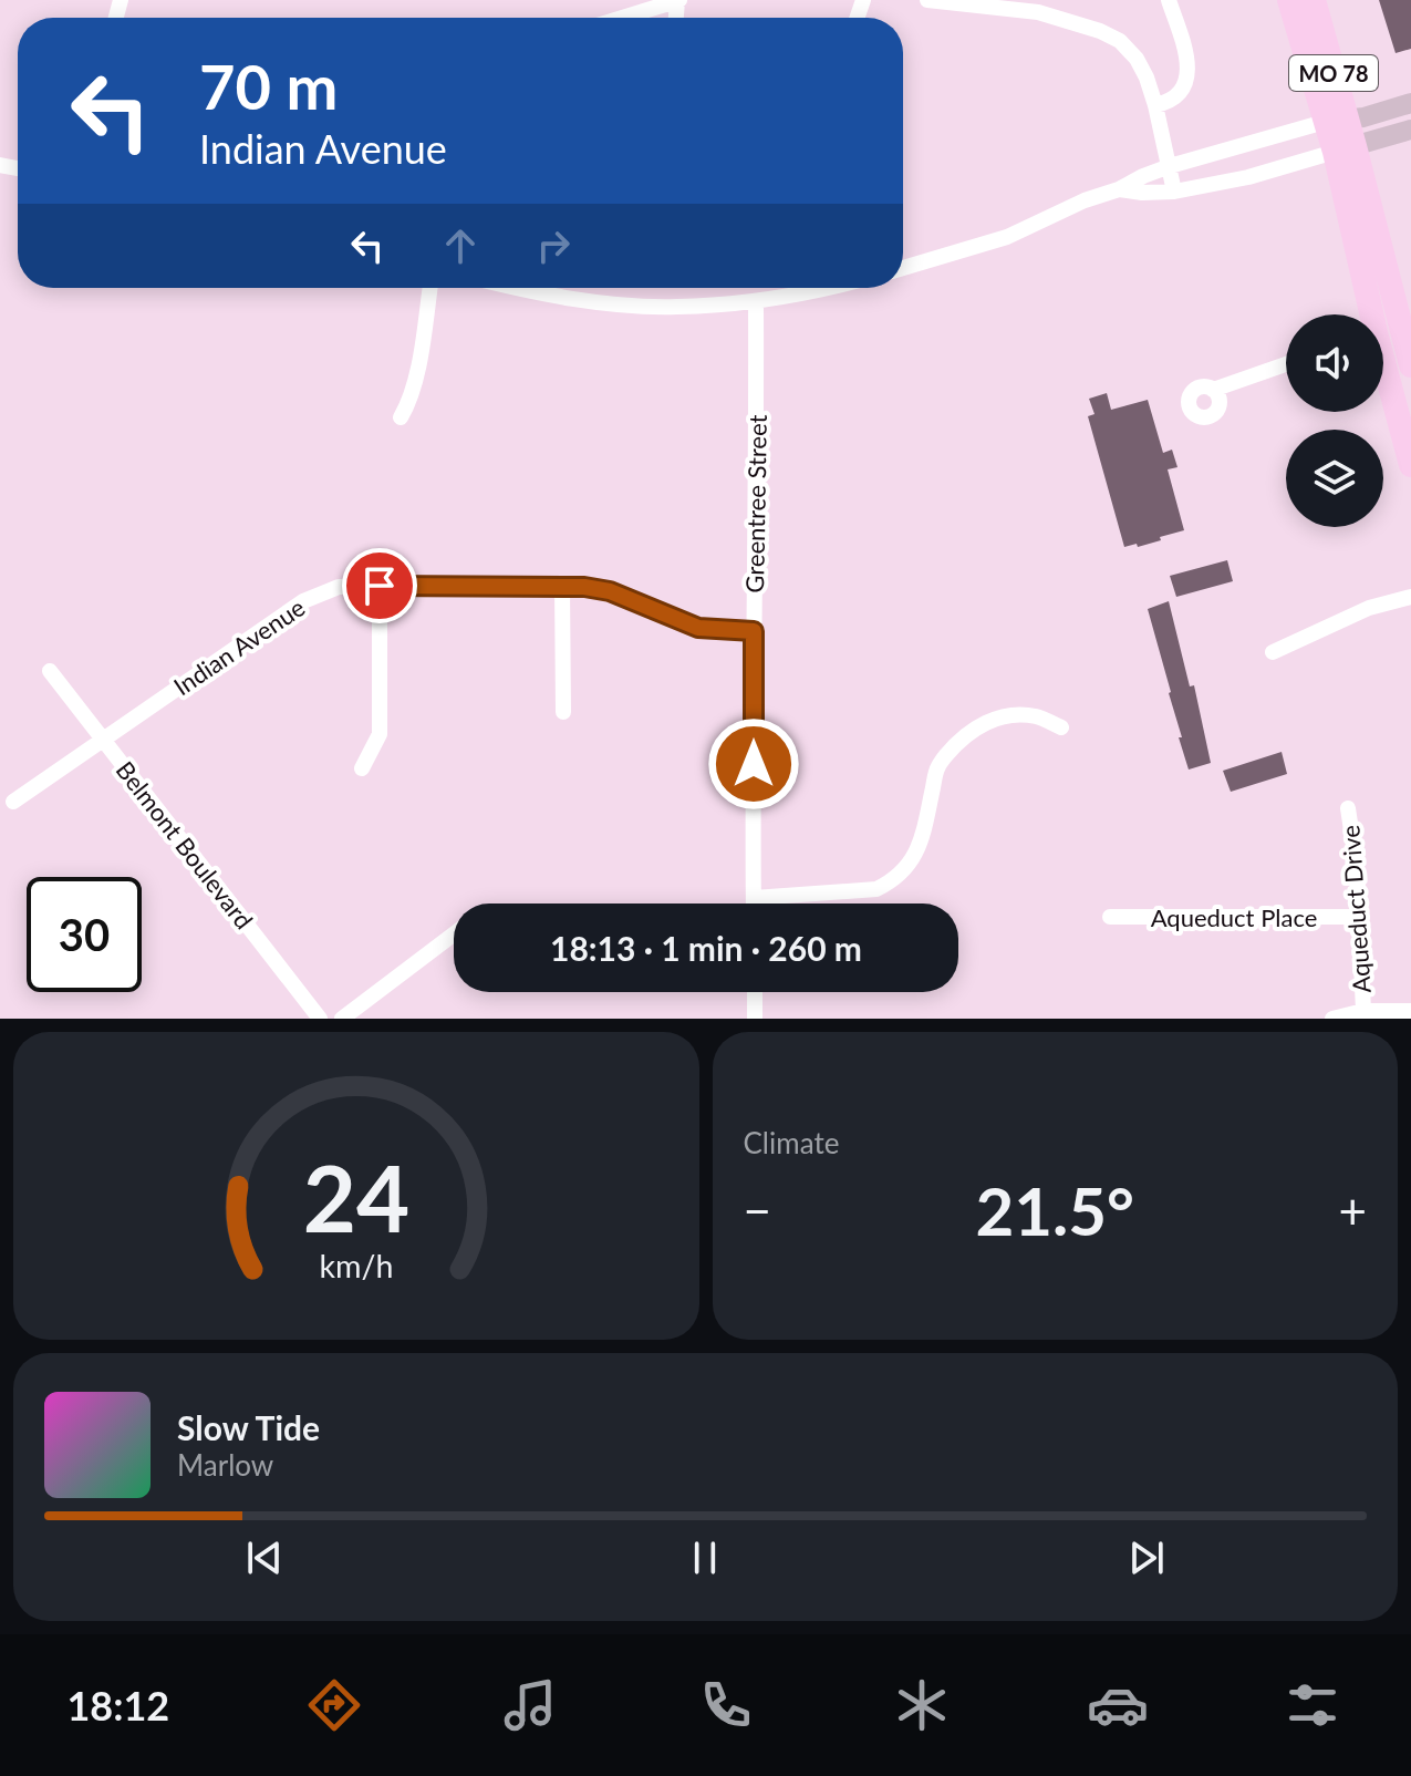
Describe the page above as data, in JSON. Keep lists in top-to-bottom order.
{
  "streets": {
    "main road": ["MO 78"],
    "street": [
      "Greentree Street",
      "Indian Avenue",
      "Belmont Boulevard",
      "Aqueduct Drive",
      "Aqueduct Place"
    ]
  },
  "crossings": [
    ["Greentree Street", "Indian Avenue"],
    ["Indian Avenue", "Belmont Boulevard"],
    ["Aqueduct Drive", "Aqueduct Place"]
  ],
  "page": {
    "turn": ["70 m", "Indian Avenue"],
    "limit": "30",
    "trip": "18:13 · 1 min · 260 m",
    "tile": "Climate",
    "heat": ["−", "21.5°", "+"],
    "song": ["Slow Tide", "Marlow"],
    "tabs": "18:12",
    "gauge": ["24", "km/h"]
  }
}
